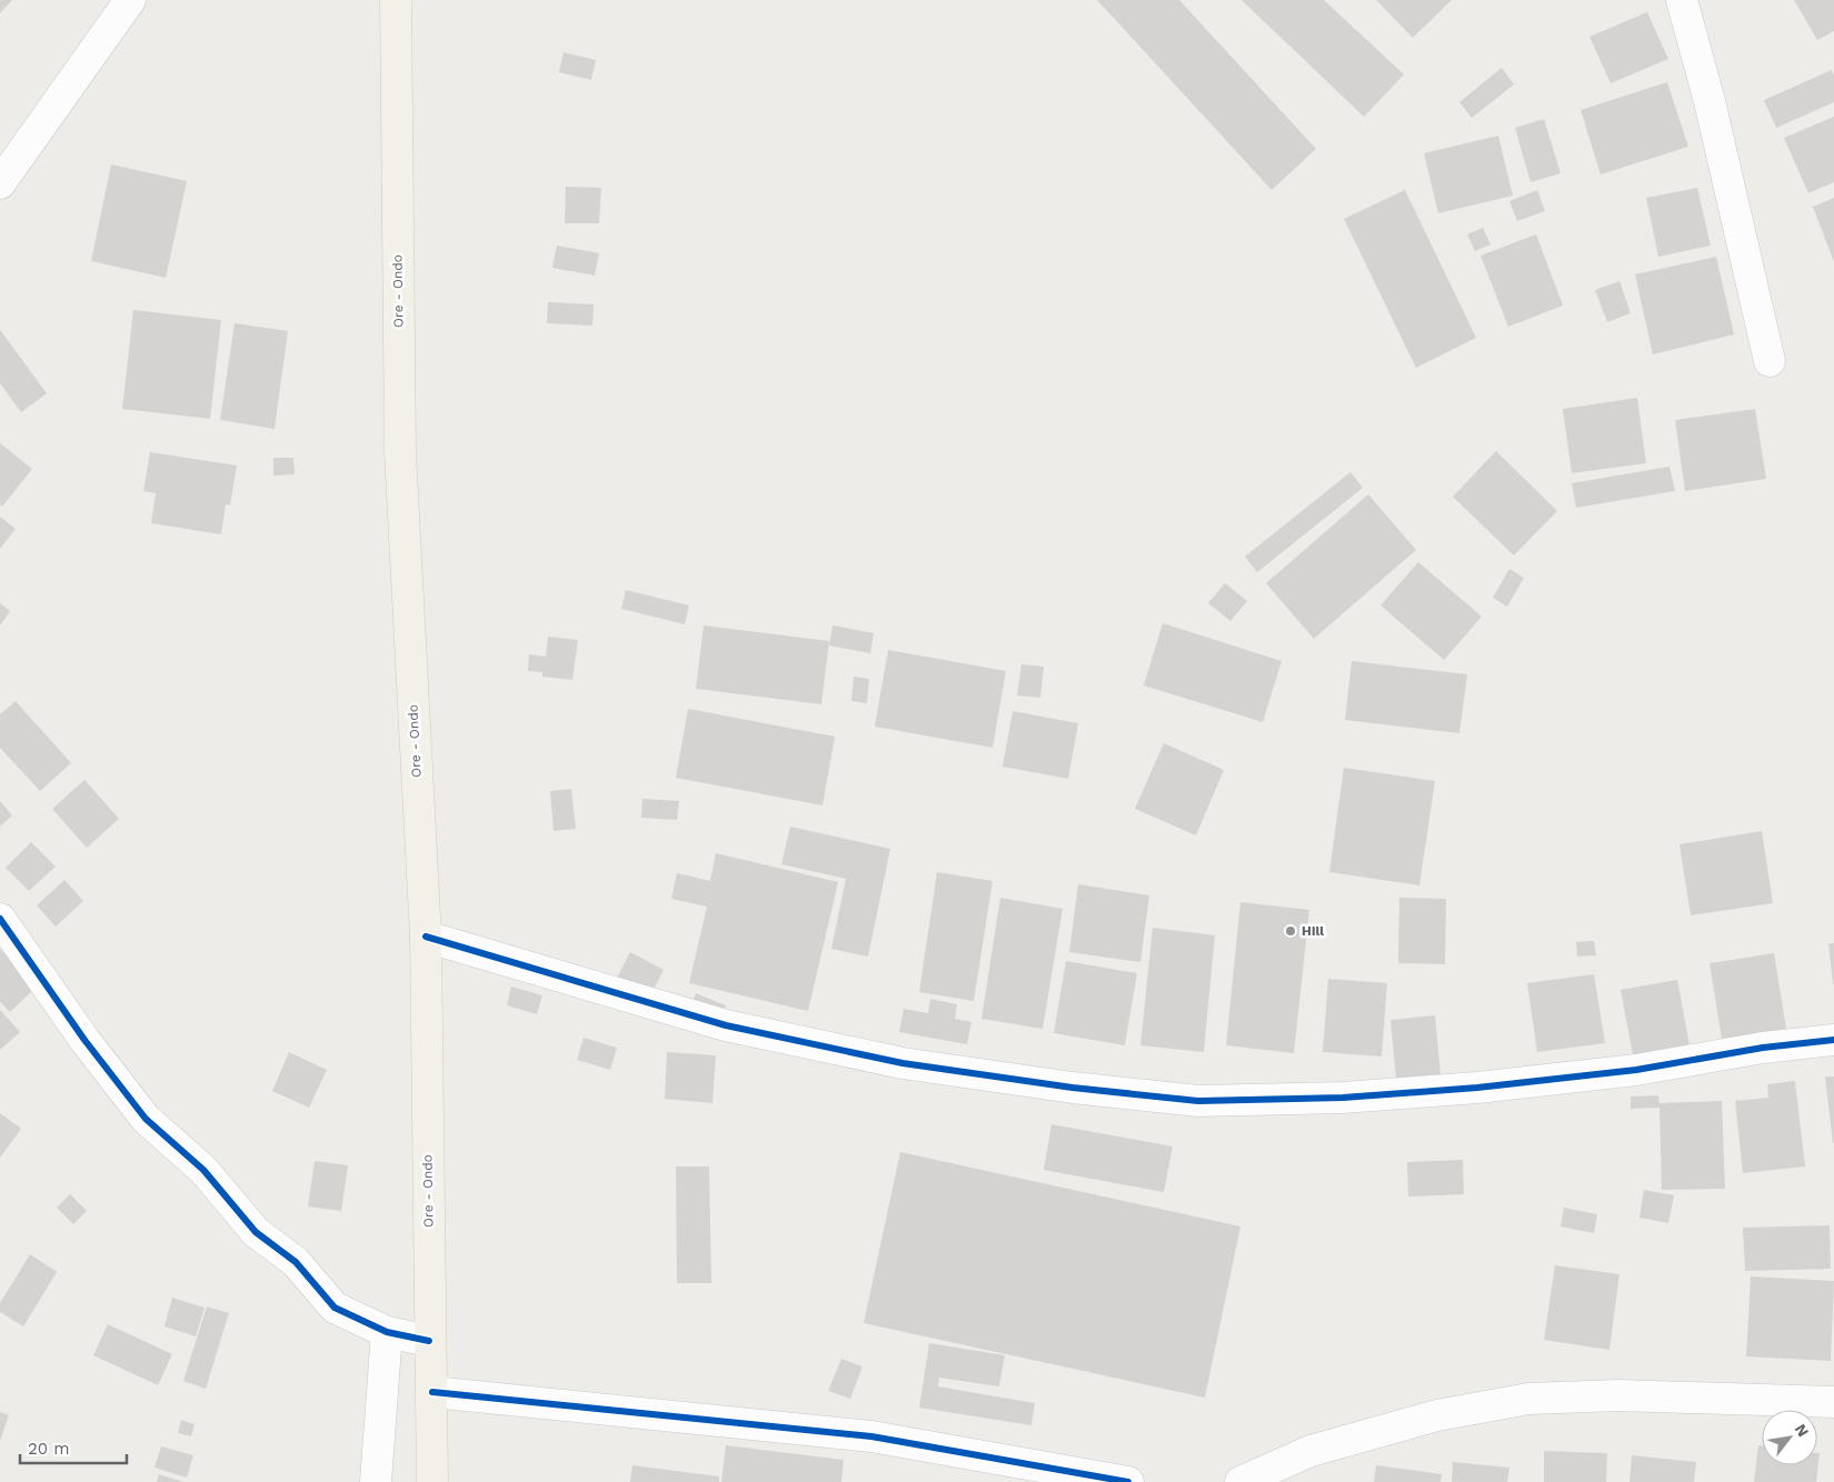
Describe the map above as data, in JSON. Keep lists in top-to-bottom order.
{
  "streets": {
    "main road": ["Ore - Ondo"]
  },
  "places": ["Hill"],
  "scale_bar": "20 m",
  "north": "top right"
}
